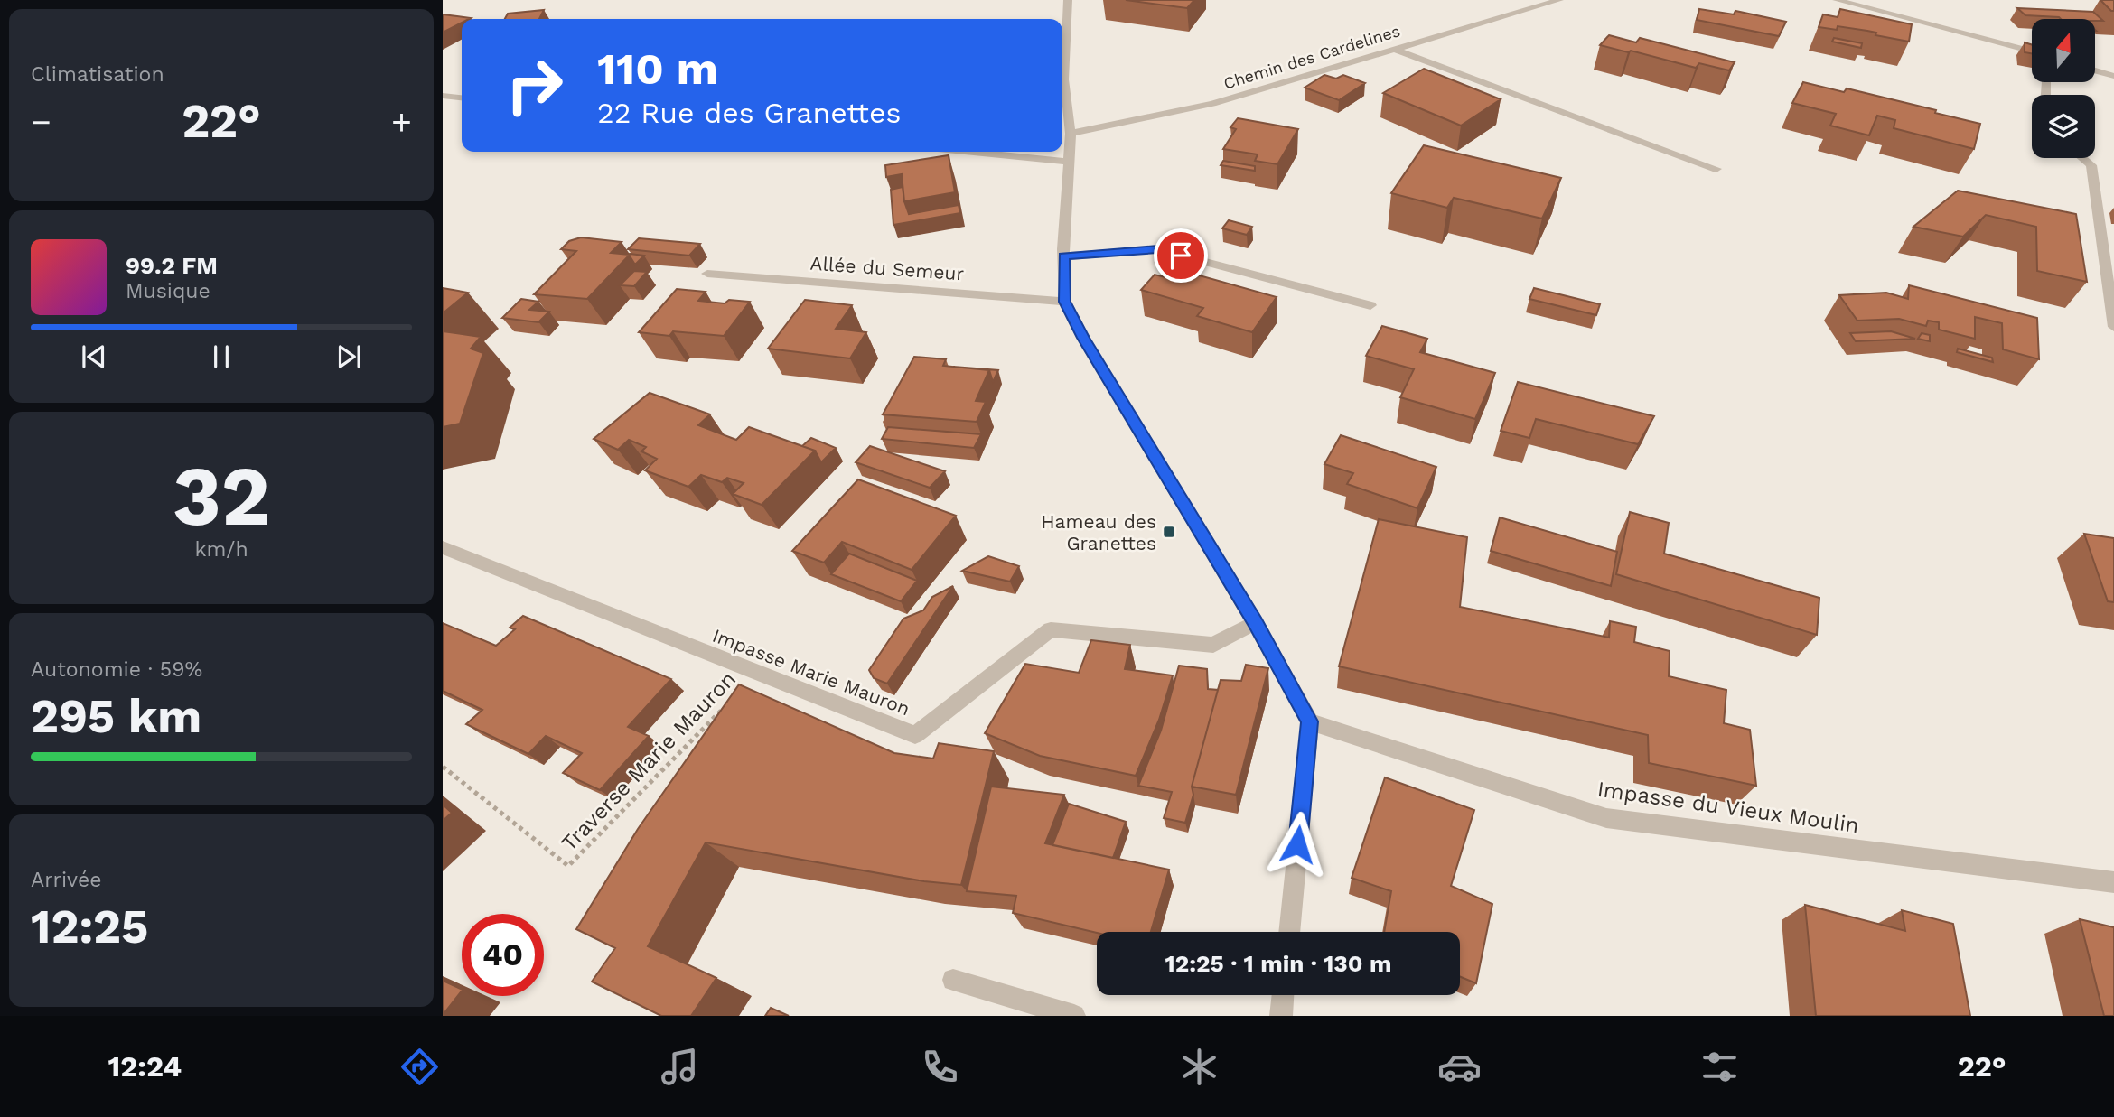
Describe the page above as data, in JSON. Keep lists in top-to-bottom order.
{
  "streets": {
    "street": [
      "Chemin des Cardelines",
      "Allée du Semeur",
      "Impasse Marie Mauron",
      "Impasse du Vieux Moulin"
    ],
    "path": ["Traverse Marie Mauron"]
  },
  "crossings": [
    ["Impasse Marie Mauron", "Traverse Marie Mauron"]
  ],
  "places": {
    "transit": ["Hameau des Granettes"]
  },
  "north": "top",
  "page": {
    "tile": [
      "Climatisation",
      ["32", "km/h"],
      ["Autonomie · 59%", "295 km"],
      ["Arrivée", "12:25"]
    ],
    "turn": ["110 m", "22 Rue des Granettes"],
    "heat": ["−", "22°", "+"],
    "song": ["99.2 FM", "Musique"],
    "limit": "40",
    "trip": "12:25 · 1 min · 130 m",
    "tabs": ["12:24", "22°"]
  }
}
